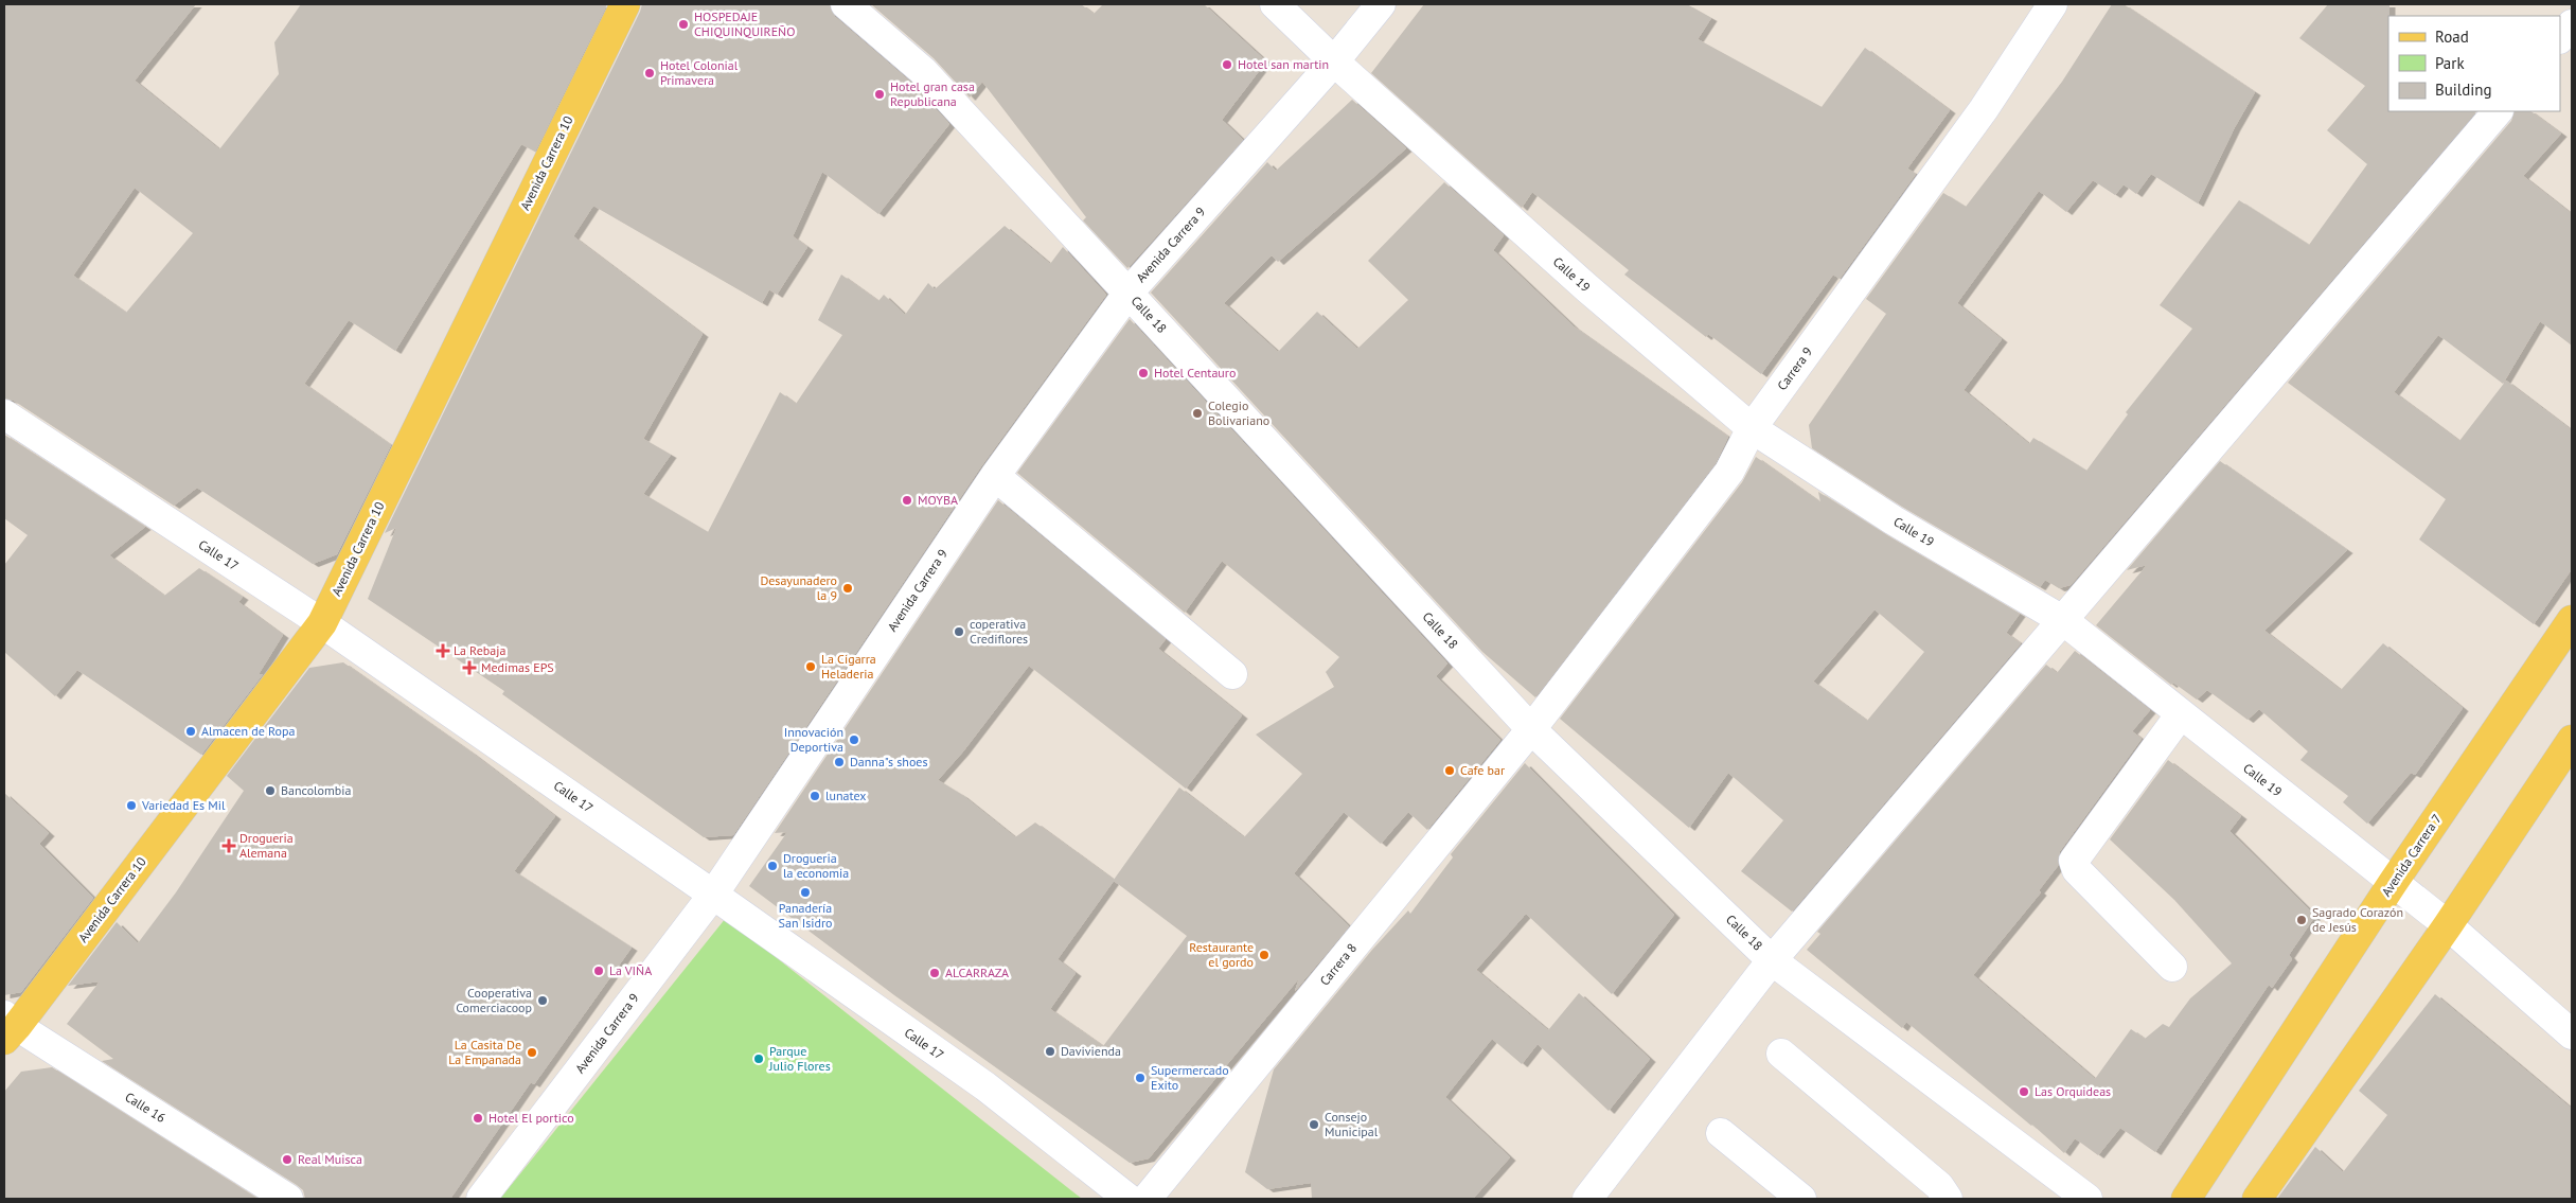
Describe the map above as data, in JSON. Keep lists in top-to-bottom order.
{
  "streets": {
    "main road": ["Avenida Carrera 10", "Avenida Carrera 7"],
    "street": [
      "Avenida Carrera 9",
      "Calle 19",
      "Calle 18",
      "Carrera 9",
      "Calle 17",
      "Carrera 8",
      "Calle 16"
    ]
  },
  "crossings": [
    ["Avenida Carrera 10", "Calle 17"],
    ["Avenida Carrera 10", "Calle 16"],
    ["Avenida Carrera 9", "Calle 19"],
    ["Avenida Carrera 9", "Calle 18"],
    ["Avenida Carrera 9", "Calle 17"],
    ["Calle 19", "Carrera 9"],
    ["Calle 19", "Avenida Carrera 7"],
    ["Calle 18", "Carrera 9"],
    ["Calle 18", "Carrera 8"],
    ["Carrera 9", "Carrera 8"]
  ],
  "places": {
    "other": [
      "HOSPEDAJE CHIQUINQUIREÑO",
      "Hotel san martin",
      "Hotel Colonial Primavera",
      "Hotel gran casa Republicana",
      "Hotel Centauro",
      "Colegio Bolivariano",
      "MOYBA",
      "Desayunadero la 9",
      "coperativa Crediflores",
      "La Cigarra Heladeria",
      "Almacen de Ropa",
      "Innovación Deportiva",
      "Danna\"s shoes",
      "Cafe bar",
      "Bancolombia",
      "lunatex",
      "Variedad Es Mil",
      "Drogueria la economia",
      "Panadería San Isidro",
      "Sagrado Corazón de Jesús",
      "Restaurante el gordo",
      "La VIÑA",
      "ALCARRAZA",
      "Cooperativa Comerciacoop",
      "Davivienda",
      "La Casita De La Empanada",
      "Parque Julio Flores",
      "Supermercado Exito",
      "Las Orquideas",
      "Hotel El portico",
      "Consejo Municipal",
      "Real Muisca"
    ],
    "health": ["La Rebaja", "Medimas EPS", "Drogueria Alemana"]
  },
  "legend": ["Road", "Park", "Building"]
}
